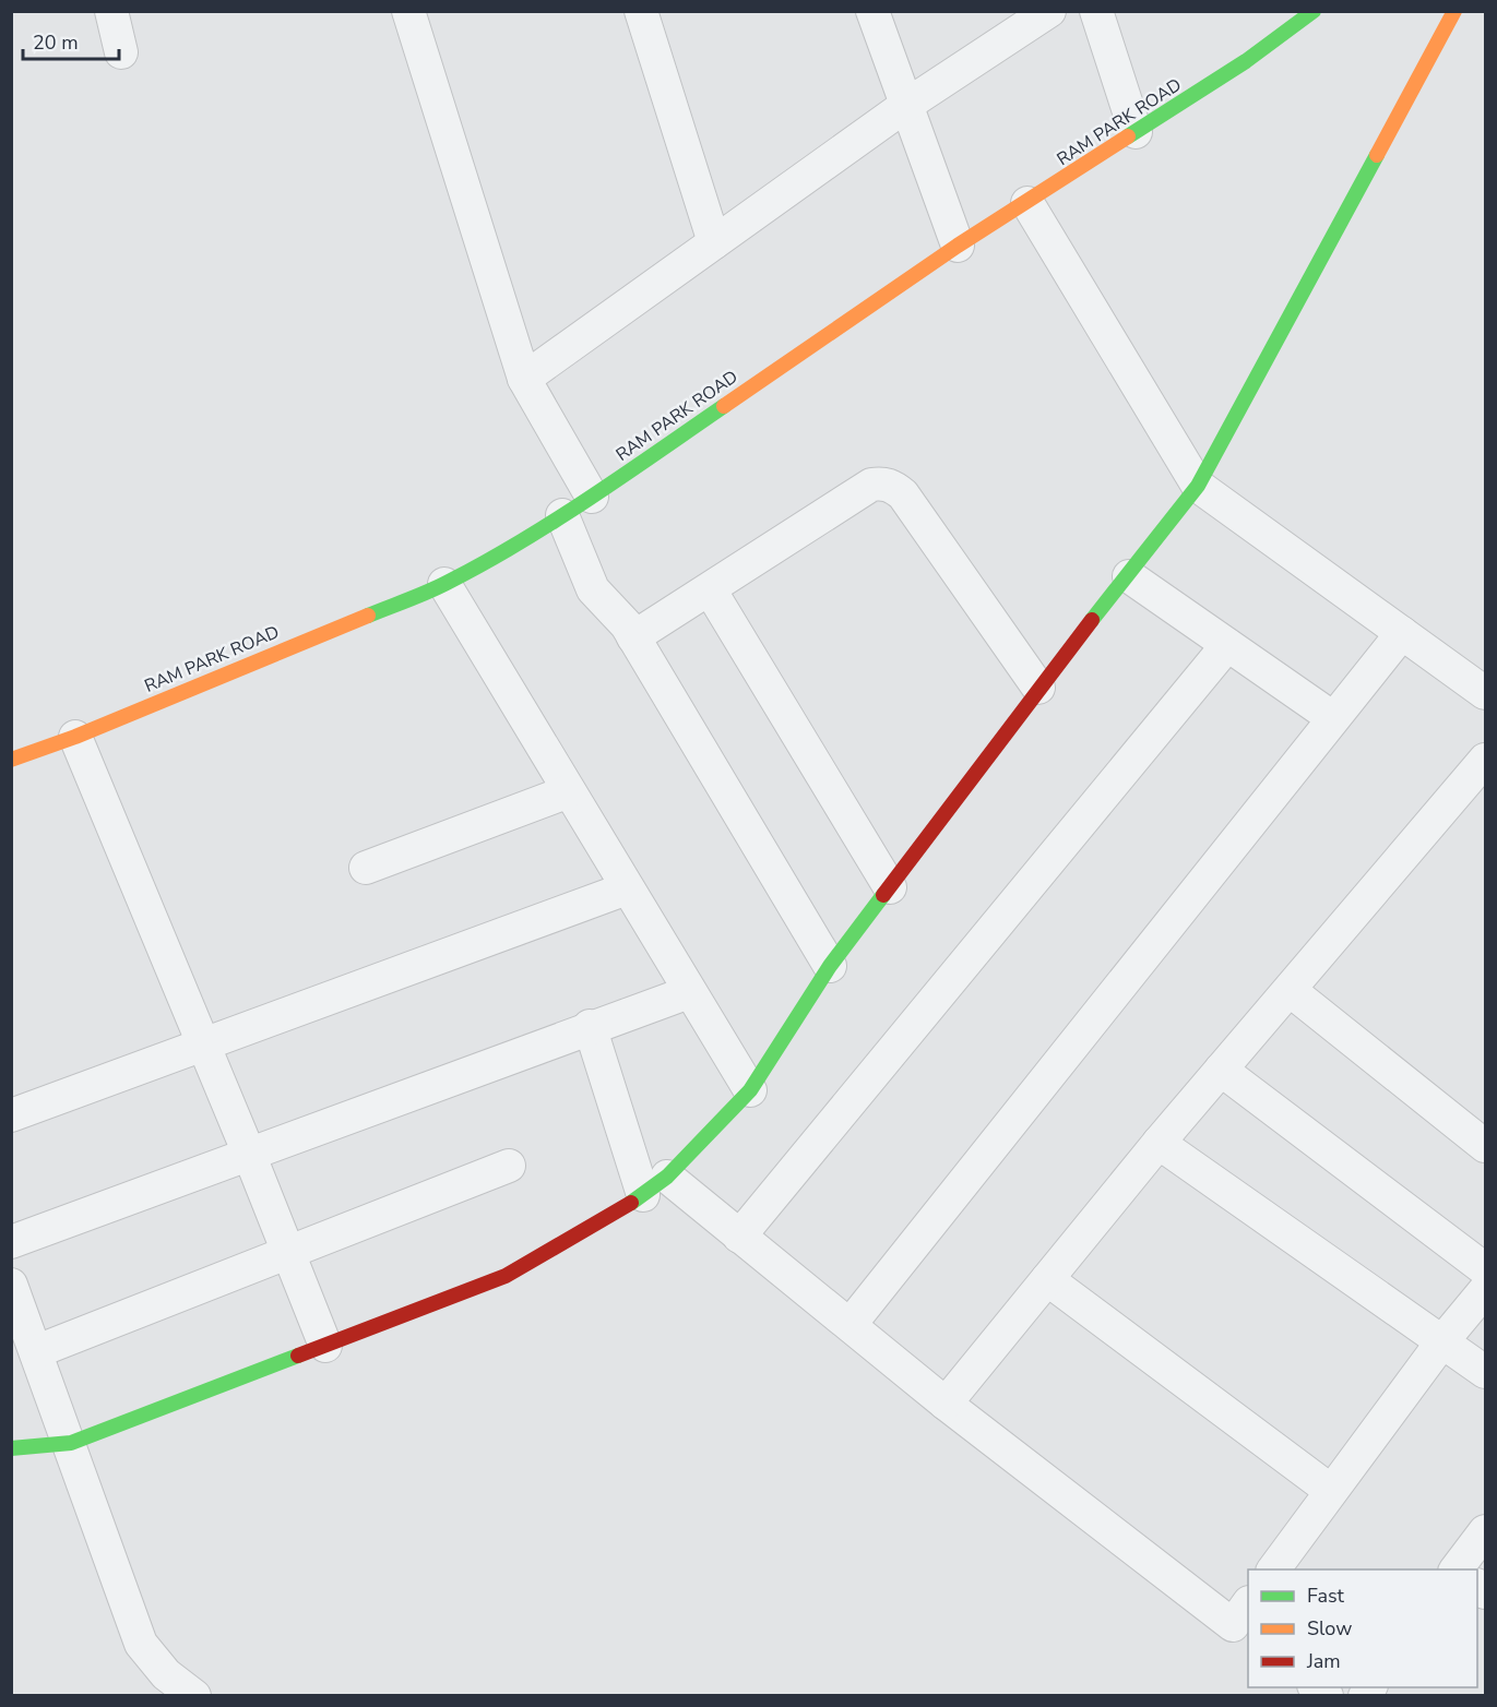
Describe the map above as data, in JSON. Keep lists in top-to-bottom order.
{
  "streets": {
    "street": ["RAM PARK ROAD"]
  },
  "legend": ["Fast", "Slow", "Jam"],
  "scale_bar": "20 m"
}
